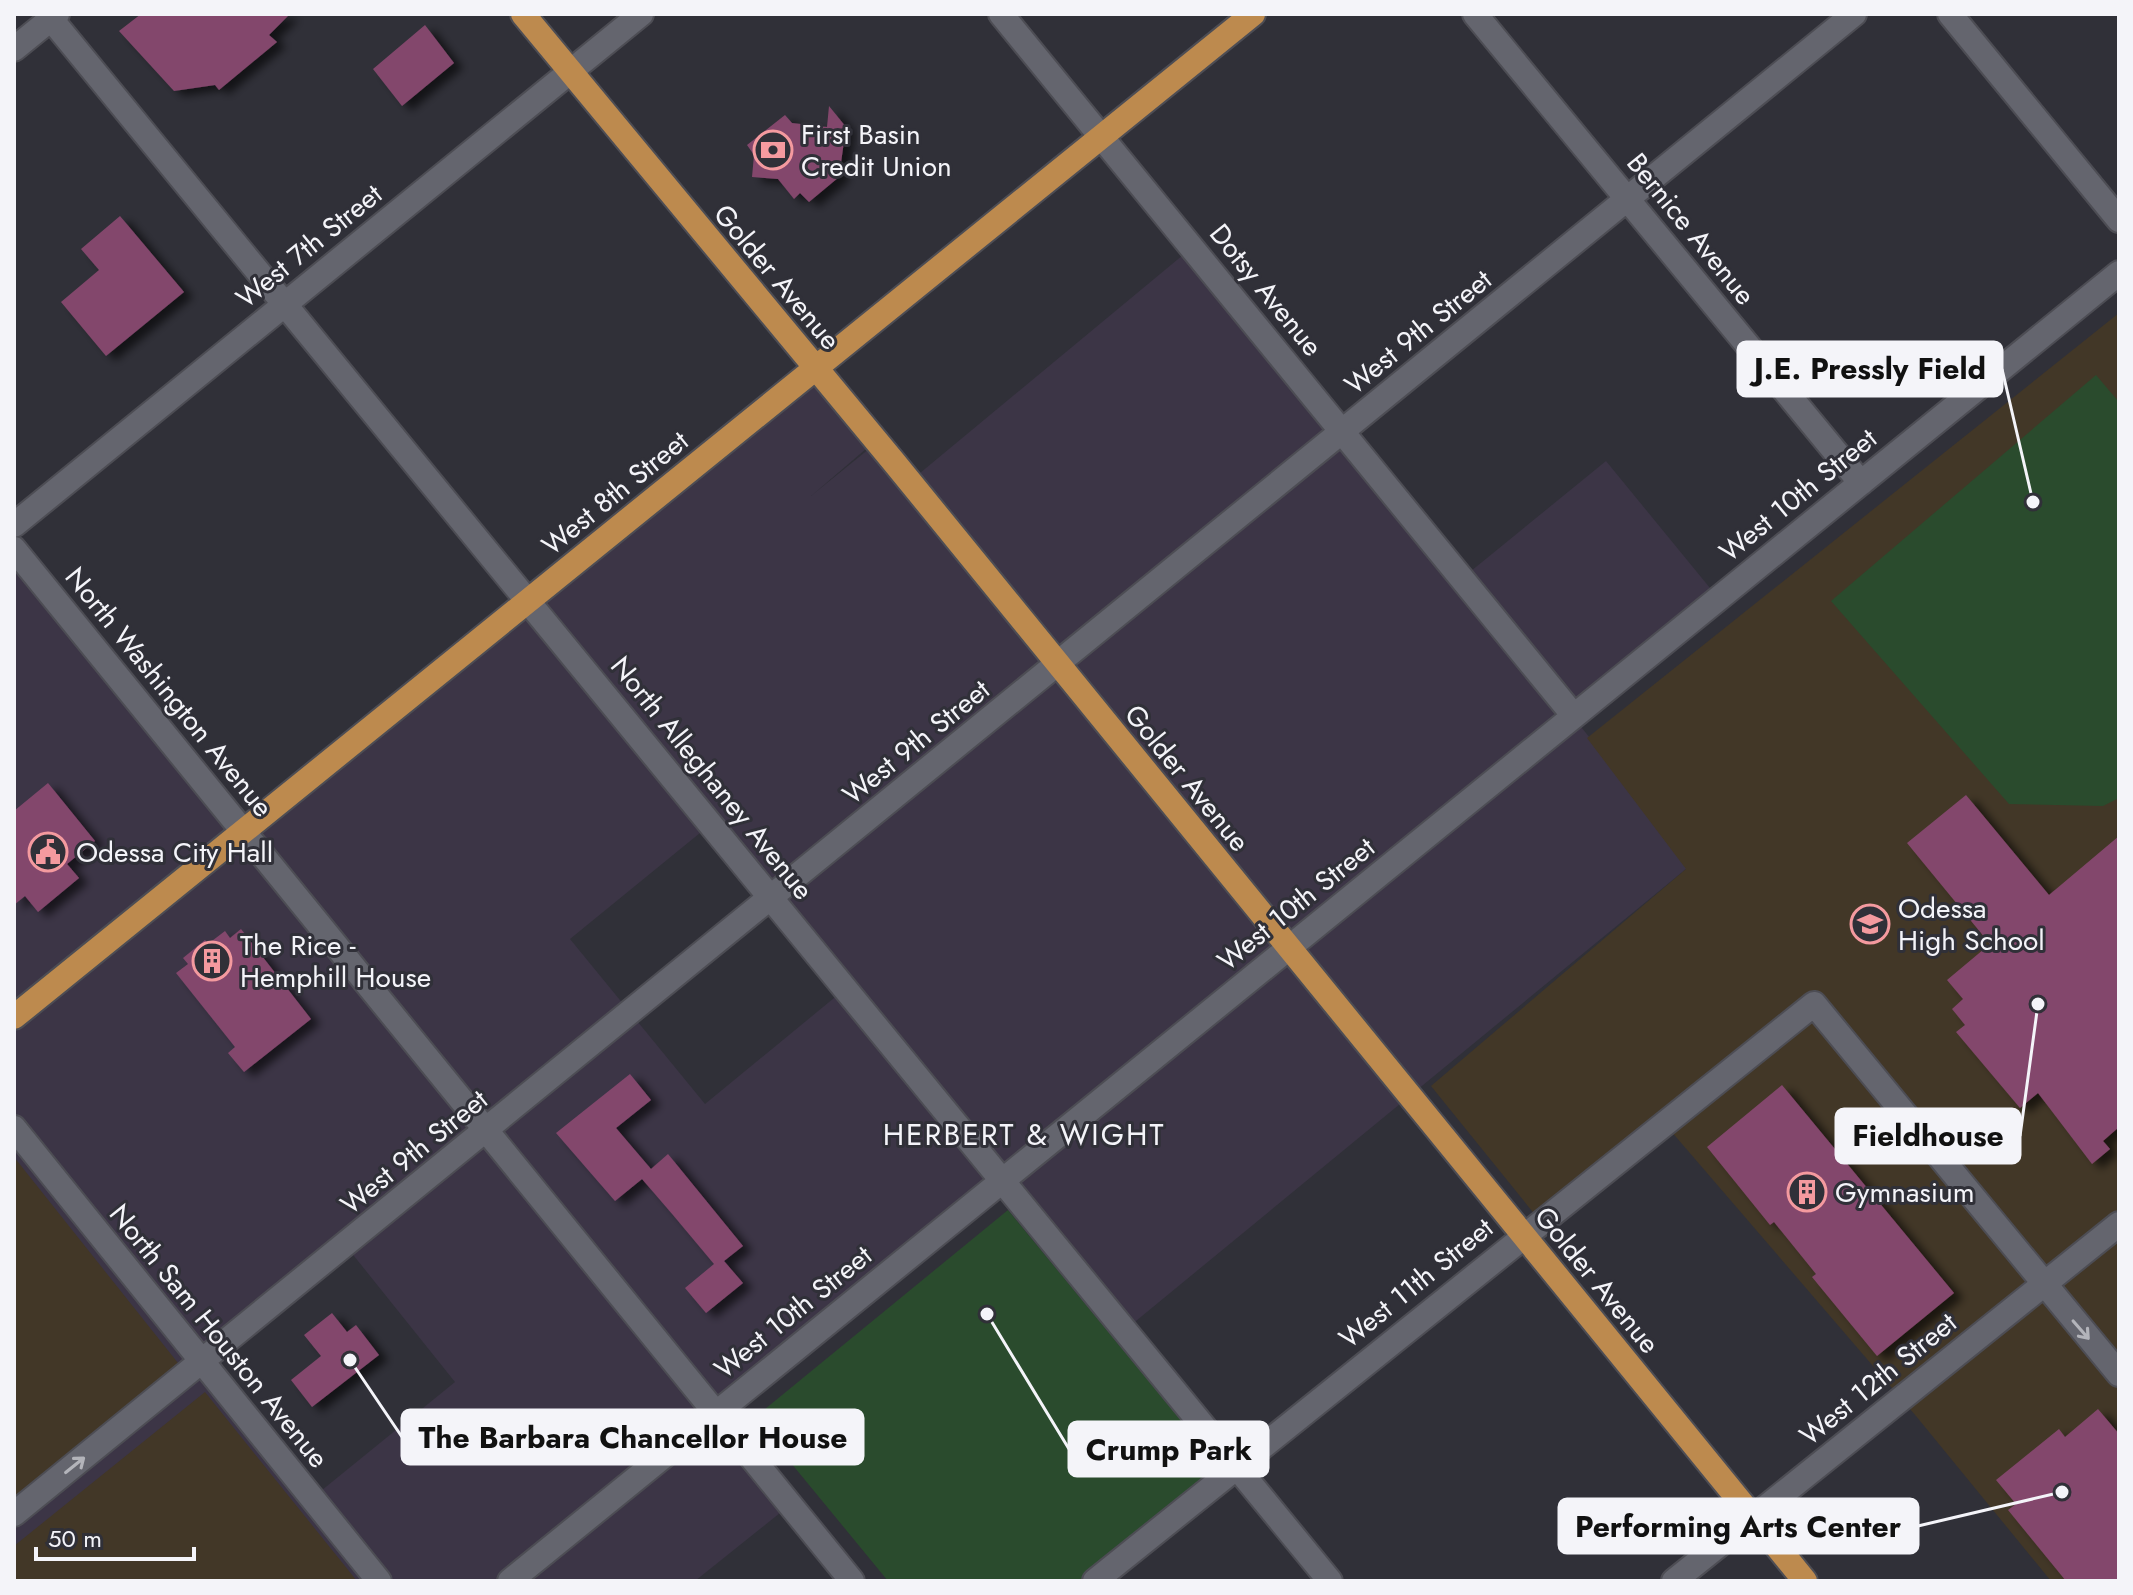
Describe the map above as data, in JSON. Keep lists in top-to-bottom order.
{
  "streets": {
    "main road": ["Golder Avenue", "West 8th Street"],
    "street": [
      "Bernice Avenue",
      "West 7th Street",
      "Dotsy Avenue",
      "West 9th Street",
      "West 10th Street",
      "North Washington Avenue",
      "North Alleghaney Avenue",
      "West 11th Street",
      "North Sam Houston Avenue",
      "West 12th Street"
    ]
  },
  "crossings": [
    ["Bernice Avenue", "West 9th Street"],
    ["Bernice Avenue", "West 10th Street"],
    ["West 7th Street", "Golder Avenue"],
    ["West 7th Street", "North Alleghaney Avenue"],
    ["Golder Avenue", "West 9th Street"],
    ["Golder Avenue", "West 8th Street"],
    ["Golder Avenue", "West 10th Street"],
    ["Golder Avenue", "West 11th Street"],
    ["Golder Avenue", "West 12th Street"],
    ["Dotsy Avenue", "West 9th Street"],
    ["Dotsy Avenue", "West 8th Street"],
    ["Dotsy Avenue", "West 10th Street"],
    ["West 9th Street", "North Washington Avenue"],
    ["West 9th Street", "North Alleghaney Avenue"],
    ["West 9th Street", "North Sam Houston Avenue"],
    ["West 8th Street", "North Washington Avenue"],
    ["West 8th Street", "North Alleghaney Avenue"],
    ["West 10th Street", "North Washington Avenue"],
    ["West 10th Street", "North Alleghaney Avenue"],
    ["North Alleghaney Avenue", "West 11th Street"],
    ["West 11th Street", "West 12th Street"]
  ],
  "districts": ["HERBERT & WIGHT"],
  "places": {
    "bank": ["First Basin Credit Union"],
    "other": [
      "J.E. Pressly Field",
      "Fieldhouse",
      "Crump Park",
      "The Barbara Chancellor House",
      "Performing Arts Center"
    ],
    "public building": ["Odessa City Hall"],
    "school or university": ["Odessa High School"],
    "building": ["The Rice - Hemphill House", "Gymnasium"]
  },
  "scale_bar": "50 m"
}
